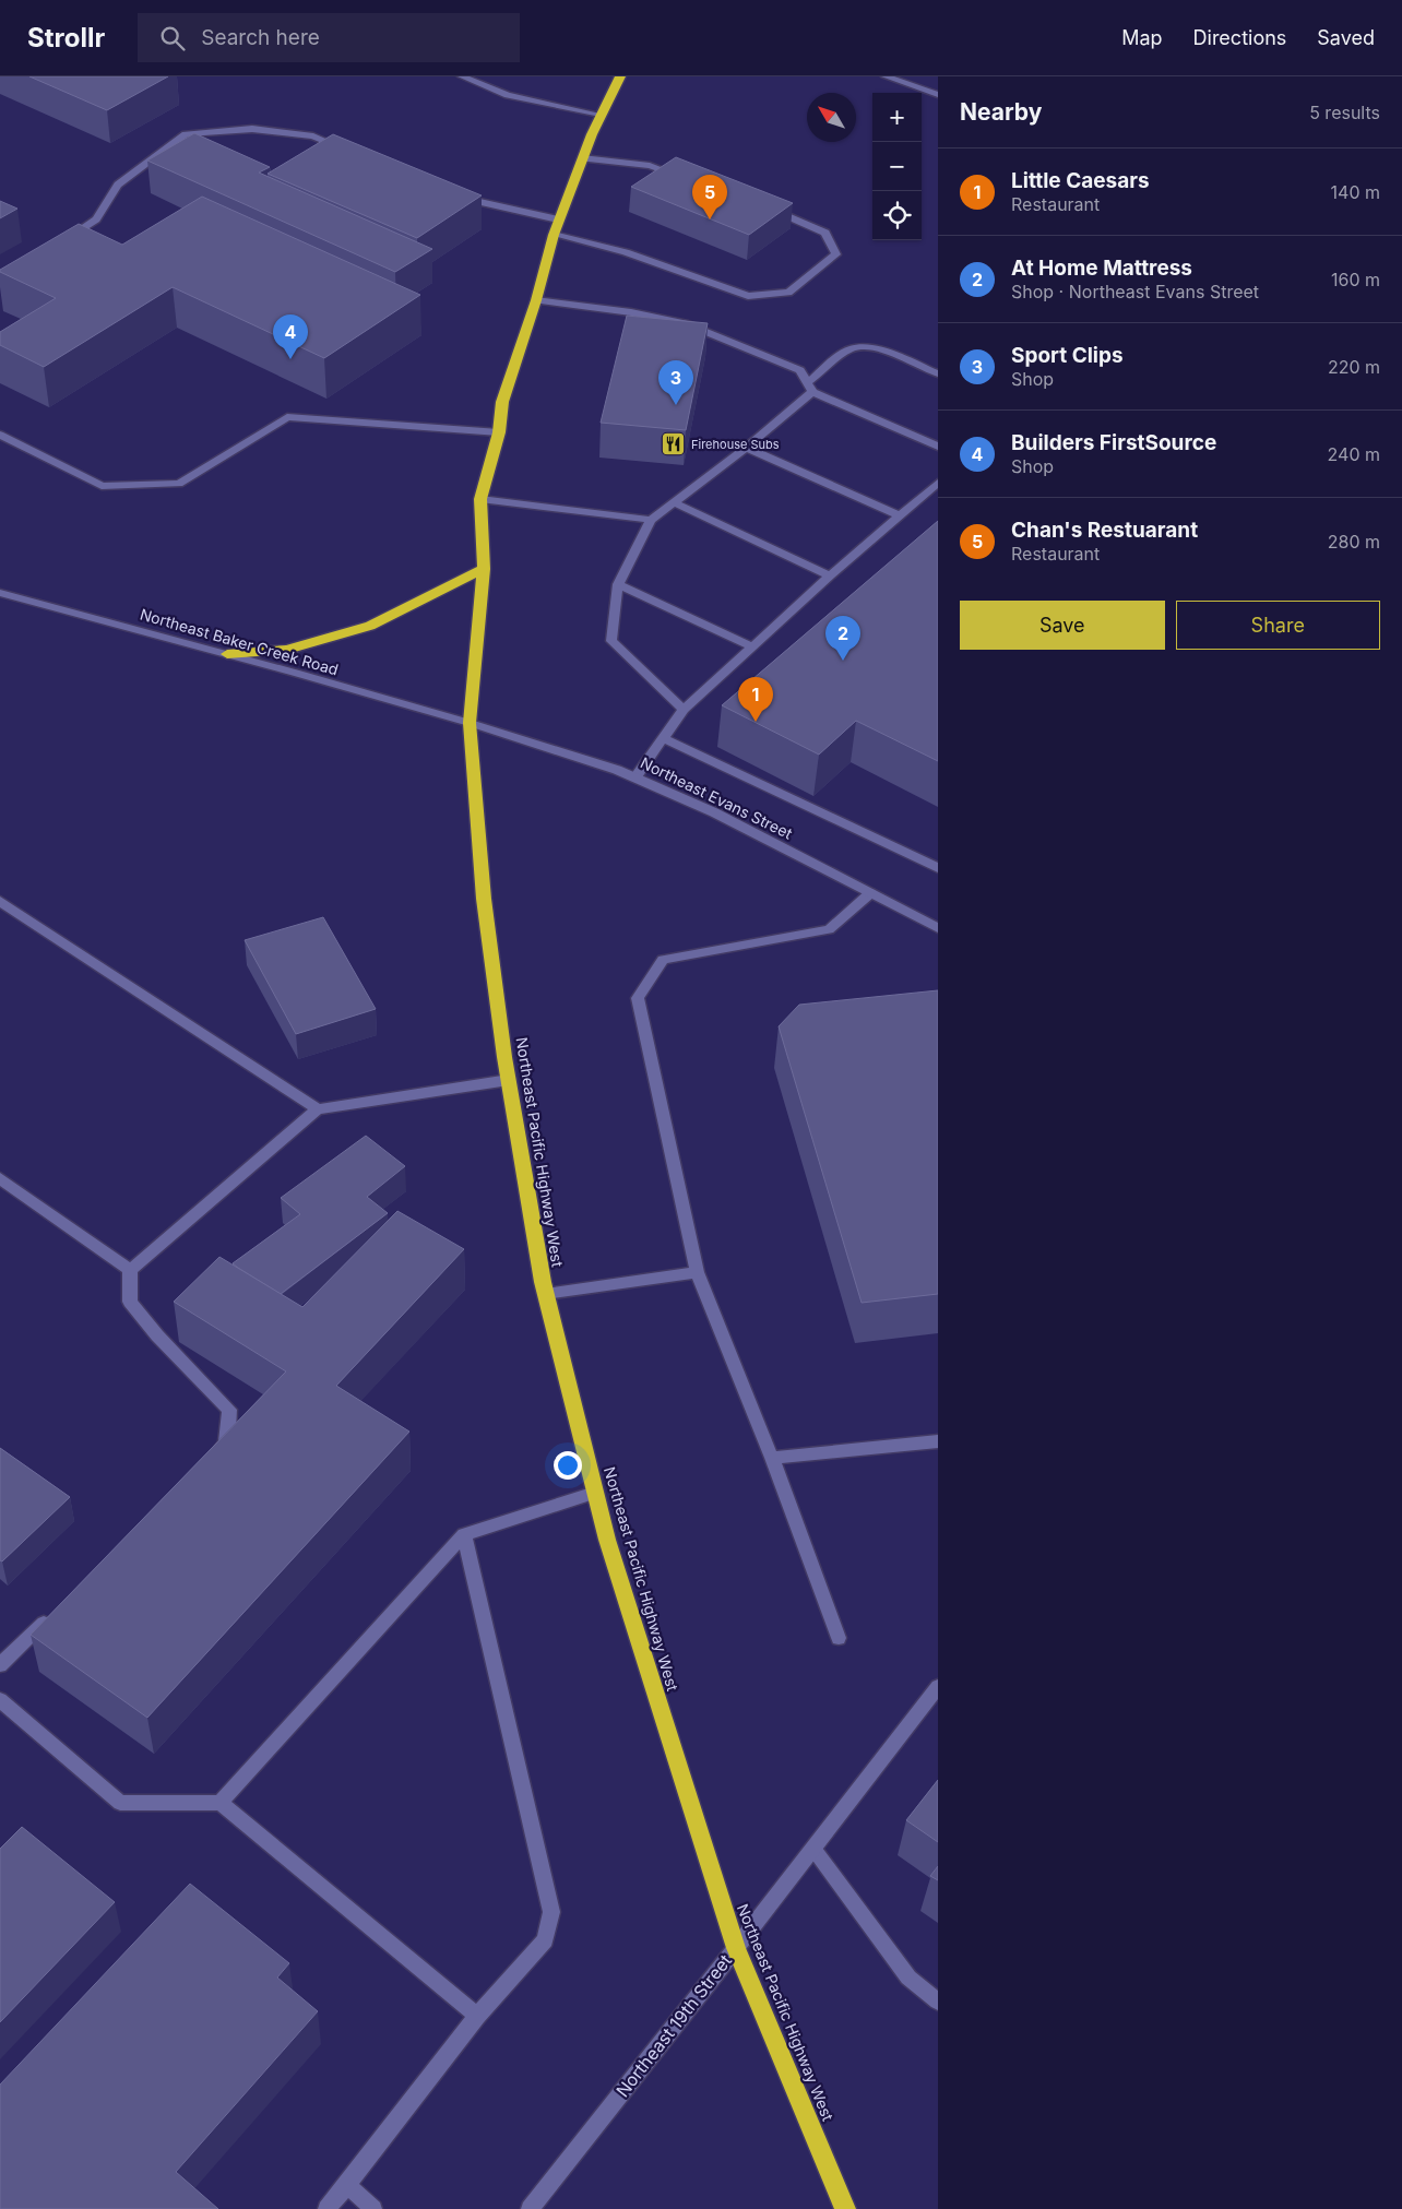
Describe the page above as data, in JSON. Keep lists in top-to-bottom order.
{
  "streets": {
    "highway": ["Northeast Pacific Highway West"],
    "street": ["Northeast Baker Creek Road", "Northeast Evans Street", "Northeast 19th Street"]
  },
  "crossings": [
    ["Northeast Baker Creek Road", "Northeast Evans Street"],
    ["Northeast Baker Creek Road", "Northeast Pacific Highway West"],
    ["Northeast Evans Street", "Northeast Pacific Highway West"],
    ["Northeast Pacific Highway West", "Northeast 19th Street"]
  ],
  "places": {
    "restaurant": ["Firehouse Subs"]
  },
  "north": "top left",
  "page": {
    "header": "Strollr",
    "search": "Search here",
    "nav": ["Map", "Directions", "Saved"],
    "heading": ["Nearby", "5 results"],
    "map_buttons": ["+", "−"],
    "list": [
      {
        "mark": "1",
        "name": "Little Caesars",
        "note": "Restaurant",
        "value": "140 m"
      },
      {
        "mark": "2",
        "name": "At Home Mattress",
        "note": "Shop · Northeast Evans Street",
        "value": "160 m"
      },
      {
        "mark": "3",
        "name": "Sport Clips",
        "note": "Shop",
        "value": "220 m"
      },
      {
        "mark": "4",
        "name": "Builders FirstSource",
        "note": "Shop",
        "value": "240 m"
      },
      {
        "mark": "5",
        "name": "Chan's Restuarant",
        "note": "Restaurant",
        "value": "280 m"
      }
    ],
    "pins": [
      "5",
      "4",
      "3",
      "2",
      "1"
    ],
    "buttons": ["Save", "Share"]
  }
}
